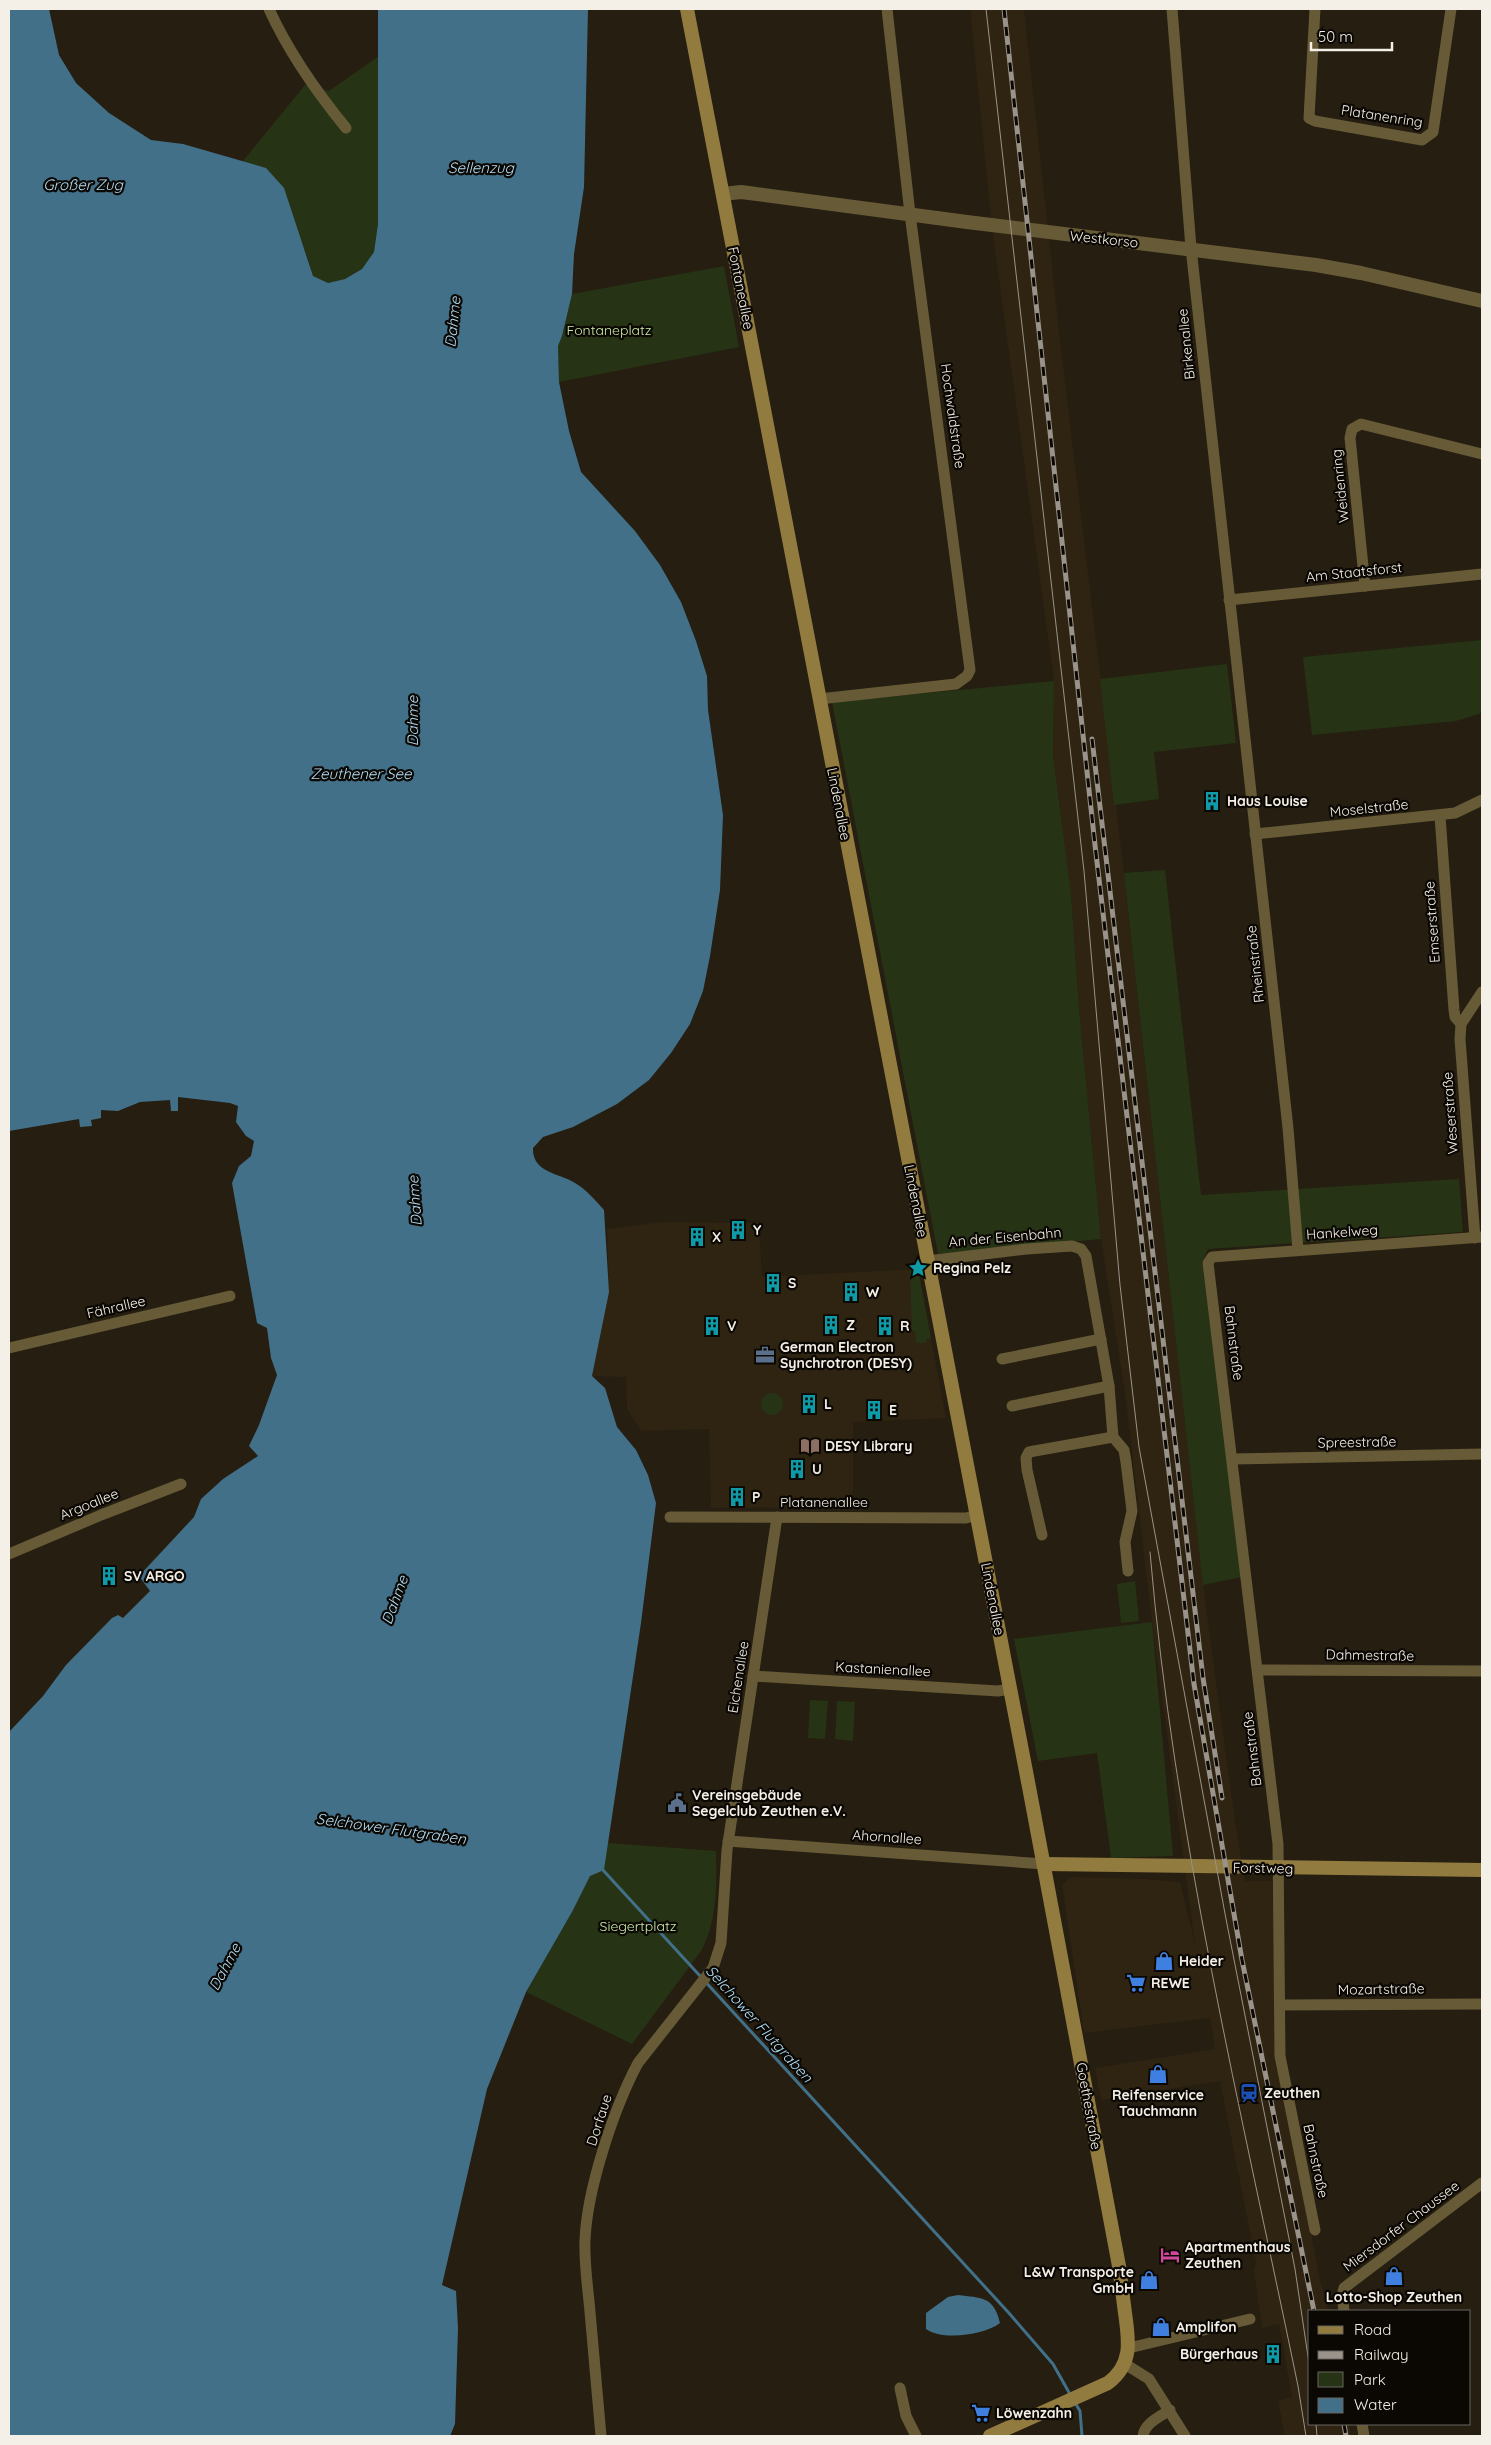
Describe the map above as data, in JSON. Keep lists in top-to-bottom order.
{
  "streets": {
    "main road": [
      "Fontaneallee",
      "Lindenallee",
      "Forstweg",
      "Goethestraße"
    ],
    "street": [
      "Platanenring",
      "Westkorso",
      "Birkenallee",
      "Hochwaldstraße",
      "Weidenring",
      "Am Staatsforst",
      "Moselstraße",
      "Emserstraße",
      "Rheinstraße",
      "Weserstraße",
      "Hankelweg",
      "An der Eisenbahn",
      "Fährallee",
      "Bahnstraße",
      "Spreestraße",
      "Platanenallee",
      "Argoallee",
      "Dahmestraße",
      "Kastanienallee",
      "Eichenallee",
      "Ahornallee",
      "Mozartstraße",
      "Dorfaue",
      "Miersdorfer Chaussee"
    ]
  },
  "crossings": [
    ["Westkorso", "Fontaneallee"],
    ["Westkorso", "Birkenallee"],
    ["Westkorso", "Hochwaldstraße"],
    ["Fontaneallee", "Lindenallee"],
    ["Birkenallee", "Am Staatsforst"],
    ["Birkenallee", "Rheinstraße"],
    ["Hochwaldstraße", "Lindenallee"],
    ["Weidenring", "Am Staatsforst"],
    ["Lindenallee", "An der Eisenbahn"],
    ["Lindenallee", "Platanenallee"],
    ["Lindenallee", "Kastanienallee"],
    ["Lindenallee", "Ahornallee"],
    ["Lindenallee", "Forstweg"],
    ["Lindenallee", "Goethestraße"],
    ["Moselstraße", "Emserstraße"],
    ["Moselstraße", "Rheinstraße"],
    ["Emserstraße", "Weserstraße"],
    ["Rheinstraße", "Hankelweg"],
    ["Weserstraße", "Hankelweg"],
    ["Hankelweg", "Bahnstraße"],
    ["Bahnstraße", "Spreestraße"],
    ["Bahnstraße", "Dahmestraße"],
    ["Bahnstraße", "Forstweg"],
    ["Bahnstraße", "Mozartstraße"],
    ["Platanenallee", "Eichenallee"],
    ["Kastanienallee", "Eichenallee"],
    ["Eichenallee", "Ahornallee"],
    ["Eichenallee", "Dorfaue"],
    ["Ahornallee", "Forstweg"],
    ["Ahornallee", "Goethestraße"],
    ["Ahornallee", "Dorfaue"],
    ["Forstweg", "Goethestraße"]
  ],
  "water": [
    "Sellenzug",
    "Großer Zug",
    "Dahme",
    "Zeuthener See",
    "Selchower Flutgraben"
  ],
  "parks": ["Fontaneplatz", "Siegertplatz"],
  "places": {
    "building": [
      "Haus Louise",
      "Y",
      "X",
      "S",
      "W",
      "Z",
      "V",
      "R",
      "L",
      "E",
      "U",
      "P",
      "SV ARGO",
      "Bürgerhaus"
    ],
    "place": ["Regina Pelz"],
    "office": ["German Electron Synchrotron (DESY)"],
    "library": ["DESY Library"],
    "public building": ["Vereinsgebäude Segelclub Zeuthen e.V."],
    "shop": [
      "Heider",
      "Reifenservice Tauchmann",
      "Lotto-Shop Zeuthen",
      "L&W Transporte GmbH",
      "Amplifon"
    ],
    "supermarket": ["REWE", "Löwenzahn"],
    "station": ["Zeuthen"],
    "hotel": ["Apartmenthaus Zeuthen"]
  },
  "legend": [
    "Road",
    "Railway",
    "Park",
    "Water"
  ],
  "scale_bar": "50 m"
}
